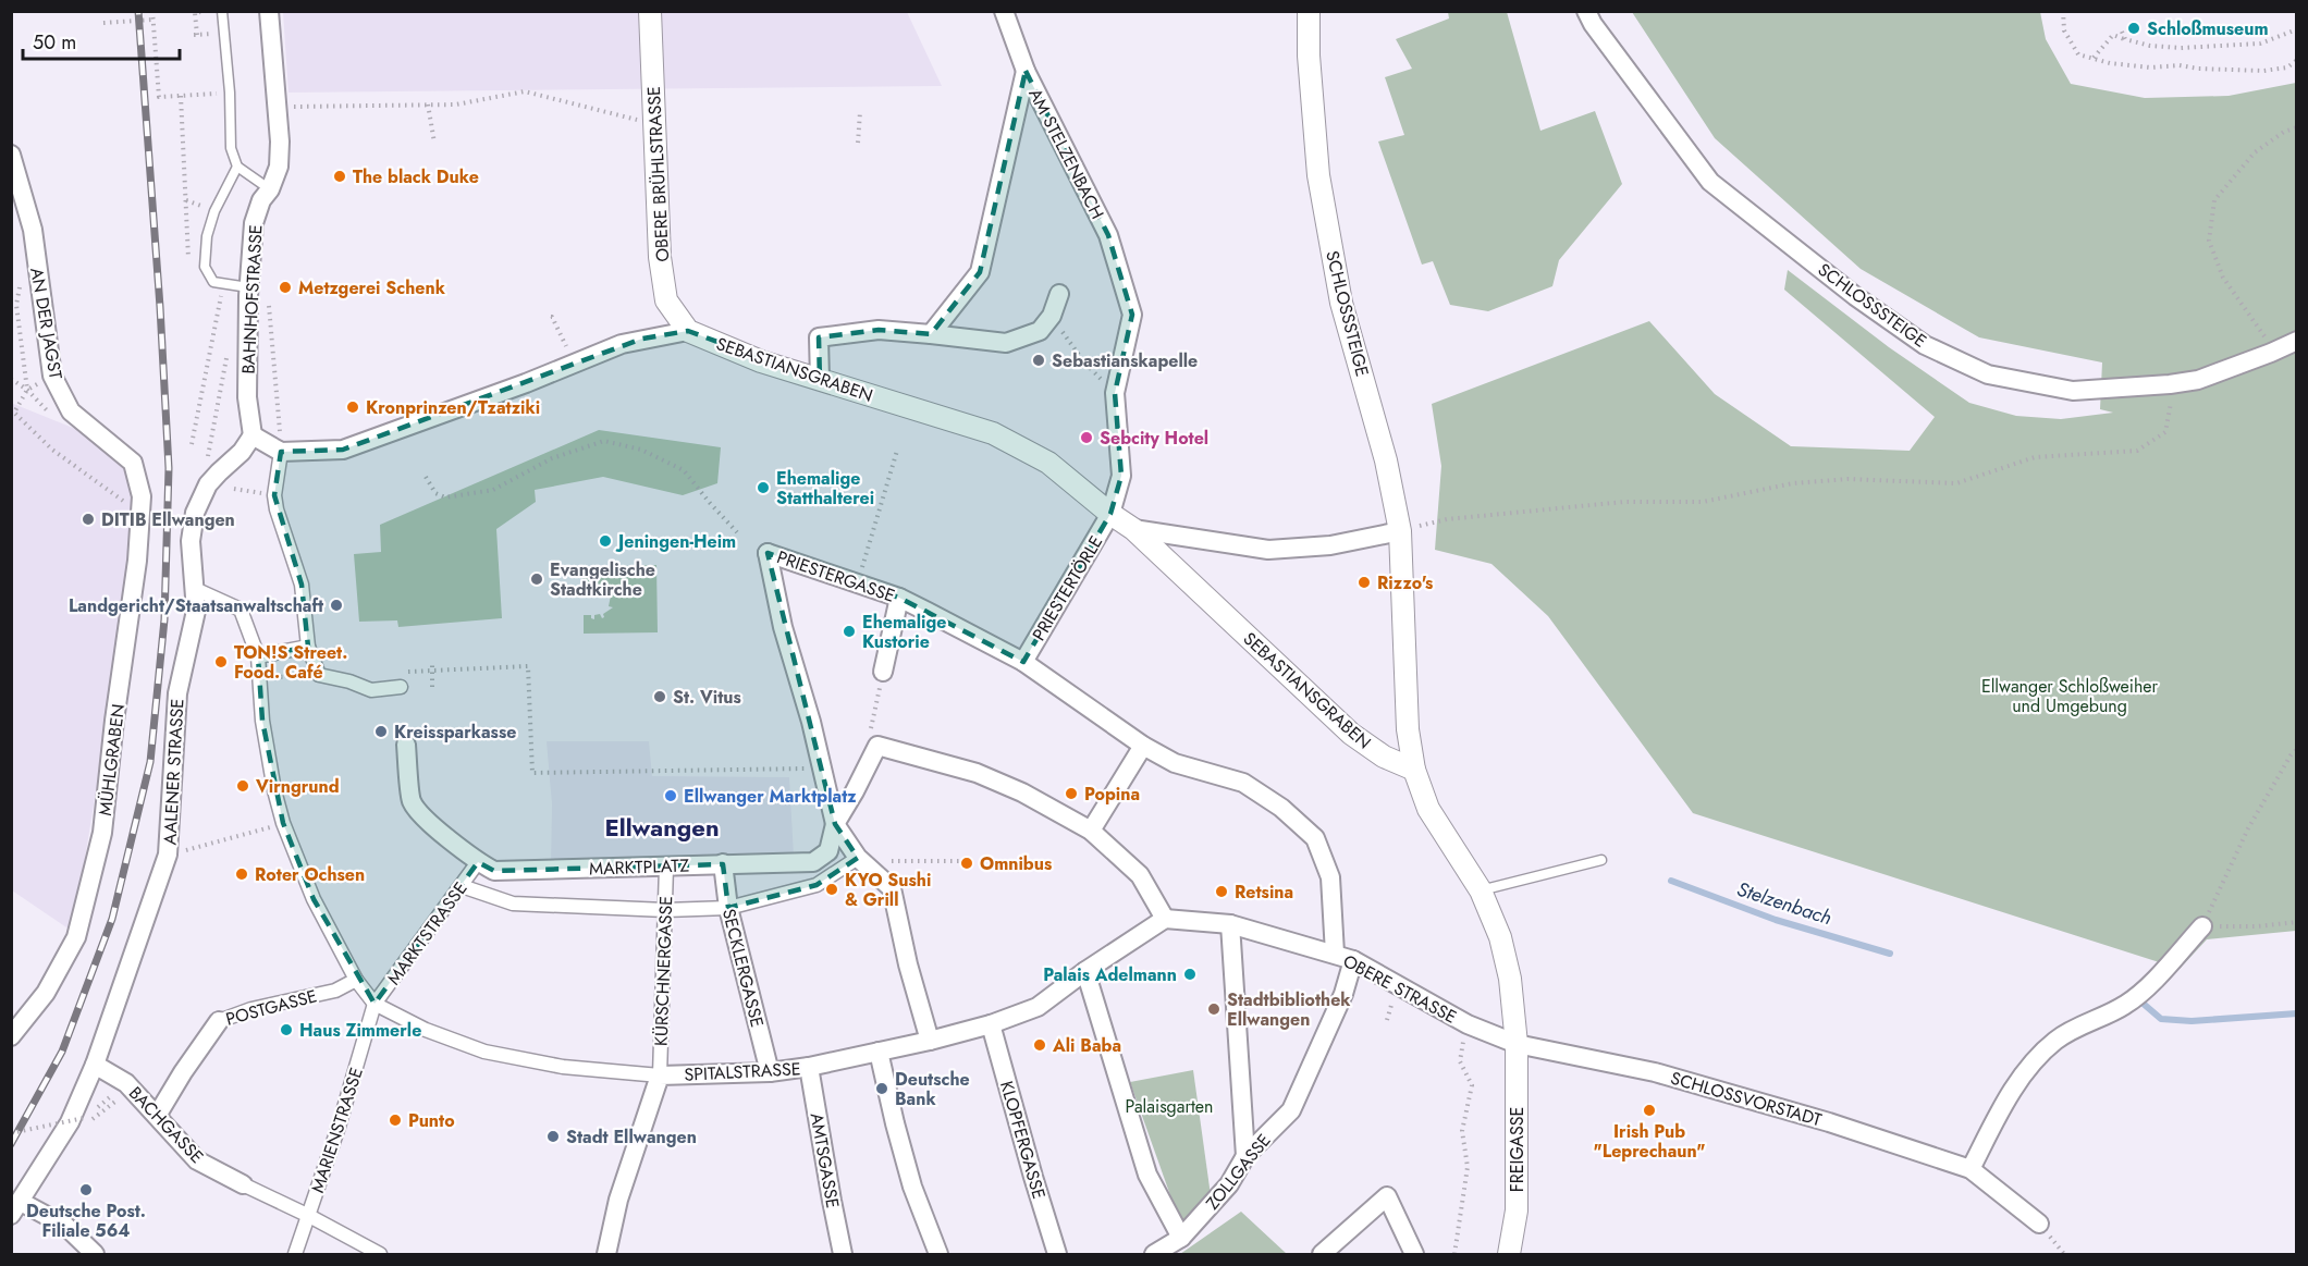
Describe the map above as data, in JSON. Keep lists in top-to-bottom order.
{
  "streets": {
    "street": [
      "AM STELZENBACH",
      "OBERE BRÜHLSTRASSE",
      "BAHNHOFSTRASSE",
      "SCHLOSSSTEIGE",
      "AN DER JAGST",
      "SEBASTIANSGRABEN",
      "PRIESTERGASSE",
      "PRIESTERTÖRLE",
      "MÜHLGRABEN",
      "AALENER STRASSE",
      "MARKTPLATZ",
      "MARKTSTRASSE",
      "SECKLERGASSE",
      "KÜRSCHNERGASSE",
      "OBERE STRASSE",
      "POSTGASSE",
      "SPITALSTRASSE",
      "SCHLOSSVORSTADT",
      "BACHGASSE",
      "MARIENSTRASSE",
      "KLOPFERGASSE",
      "FREIGASSE",
      "AMTSGASSE",
      "ZOLLGASSE"
    ]
  },
  "crossings": [
    ["AM STELZENBACH", "SEBASTIANSGRABEN"],
    ["AM STELZENBACH", "PRIESTERTÖRLE"],
    ["OBERE BRÜHLSTRASSE", "SEBASTIANSGRABEN"],
    ["BAHNHOFSTRASSE", "AALENER STRASSE"],
    ["SCHLOSSSTEIGE", "SEBASTIANSGRABEN"],
    ["AN DER JAGST", "MÜHLGRABEN"],
    ["SEBASTIANSGRABEN", "PRIESTERTÖRLE"],
    ["PRIESTERGASSE", "PRIESTERTÖRLE"],
    ["PRIESTERGASSE", "MARKTPLATZ"],
    ["PRIESTERGASSE", "OBERE STRASSE"],
    ["AALENER STRASSE", "BACHGASSE"],
    ["MARKTPLATZ", "MARKTSTRASSE"],
    ["MARKTPLATZ", "SECKLERGASSE"],
    ["MARKTPLATZ", "KÜRSCHNERGASSE"],
    ["MARKTSTRASSE", "SPITALSTRASSE"],
    ["MARKTSTRASSE", "MARIENSTRASSE"],
    ["SECKLERGASSE", "SPITALSTRASSE"],
    ["KÜRSCHNERGASSE", "SPITALSTRASSE"],
    ["OBERE STRASSE", "SPITALSTRASSE"],
    ["OBERE STRASSE", "SCHLOSSVORSTADT"],
    ["OBERE STRASSE", "FREIGASSE"],
    ["OBERE STRASSE", "ZOLLGASSE"],
    ["POSTGASSE", "BACHGASSE"],
    ["SPITALSTRASSE", "MARIENSTRASSE"],
    ["SPITALSTRASSE", "KLOPFERGASSE"],
    ["SPITALSTRASSE", "AMTSGASSE"],
    ["SCHLOSSVORSTADT", "FREIGASSE"],
    ["BACHGASSE", "MARIENSTRASSE"]
  ],
  "districts": ["Ellwangen"],
  "water": ["Stelzenbach"],
  "parks": ["Ellwanger Schloßweiher und Umgebung", "Palaisgarten"],
  "places": [
    "Schloßmuseum",
    "The black Duke",
    "Metzgerei Schenk",
    "Sebastianskapelle",
    "Kronprinzen/Tzatziki",
    "Sebcity Hotel",
    "Ehemalige Statthalterei",
    "DITIB Ellwangen",
    "Jeningen-Heim",
    "Evangelische Stadtkirche",
    "Rizzo's",
    "Landgericht/Staatsanwaltschaft",
    "Ehemalige Kustorie",
    "TON!S Street. Food. Café",
    "St. Vitus",
    "Kreissparkasse",
    "Virngrund",
    "Popina",
    "Ellwanger Marktplatz",
    "Omnibus",
    "Roter Ochsen",
    "KYO Sushi & Grill",
    "Retsina",
    "Palais Adelmann",
    "Stadtbibliothek Ellwangen",
    "Haus Zimmerle",
    "Ali Baba",
    "Deutsche Bank",
    "Irish Pub \"Leprechaun\"",
    "Punto",
    "Stadt Ellwangen",
    "Deutsche Post. Filiale 564"
  ],
  "scale_bar": "50 m"
}
